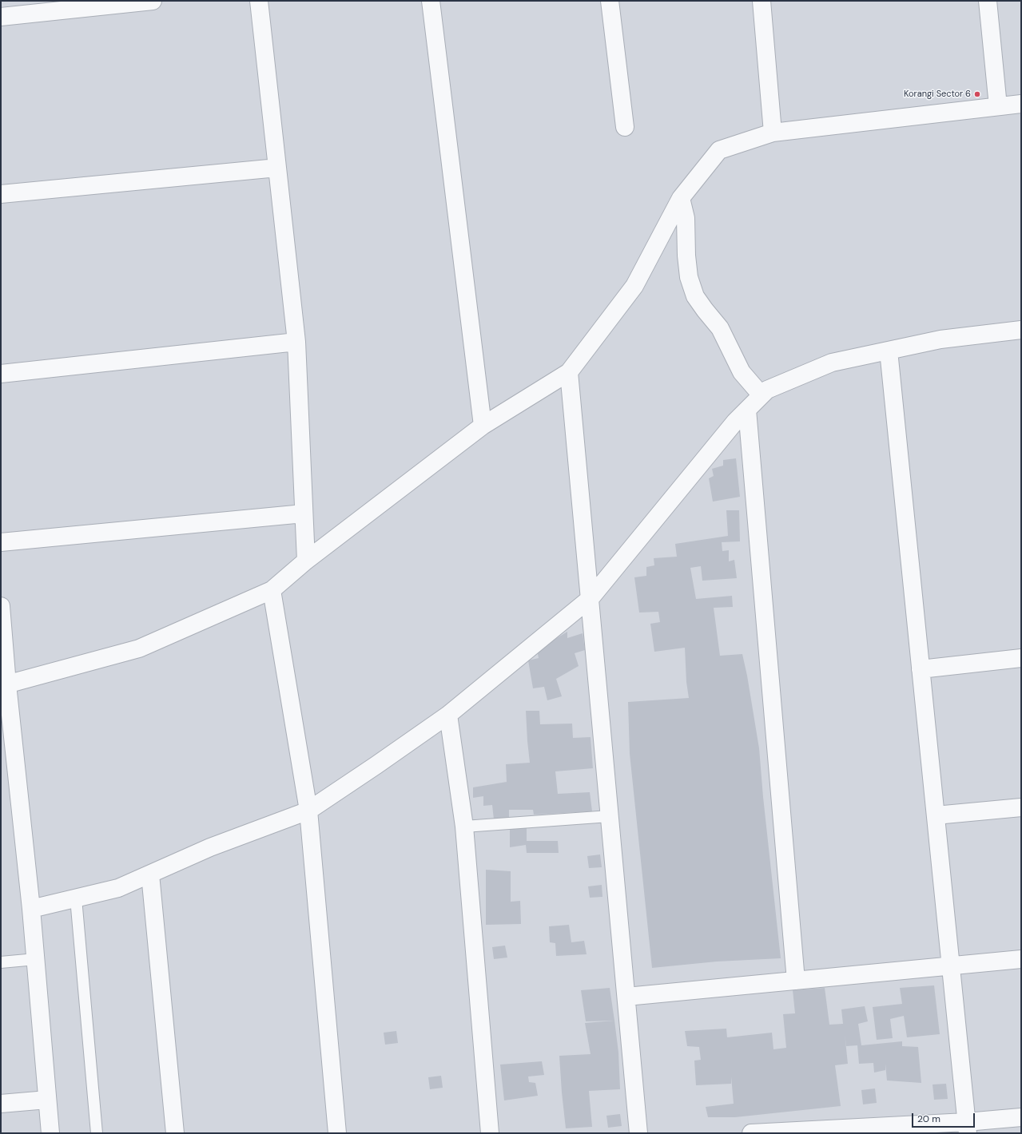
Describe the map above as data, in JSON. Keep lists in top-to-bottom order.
{
  "places": ["Korangi Sector 6"],
  "scale_bar": "20 m"
}
